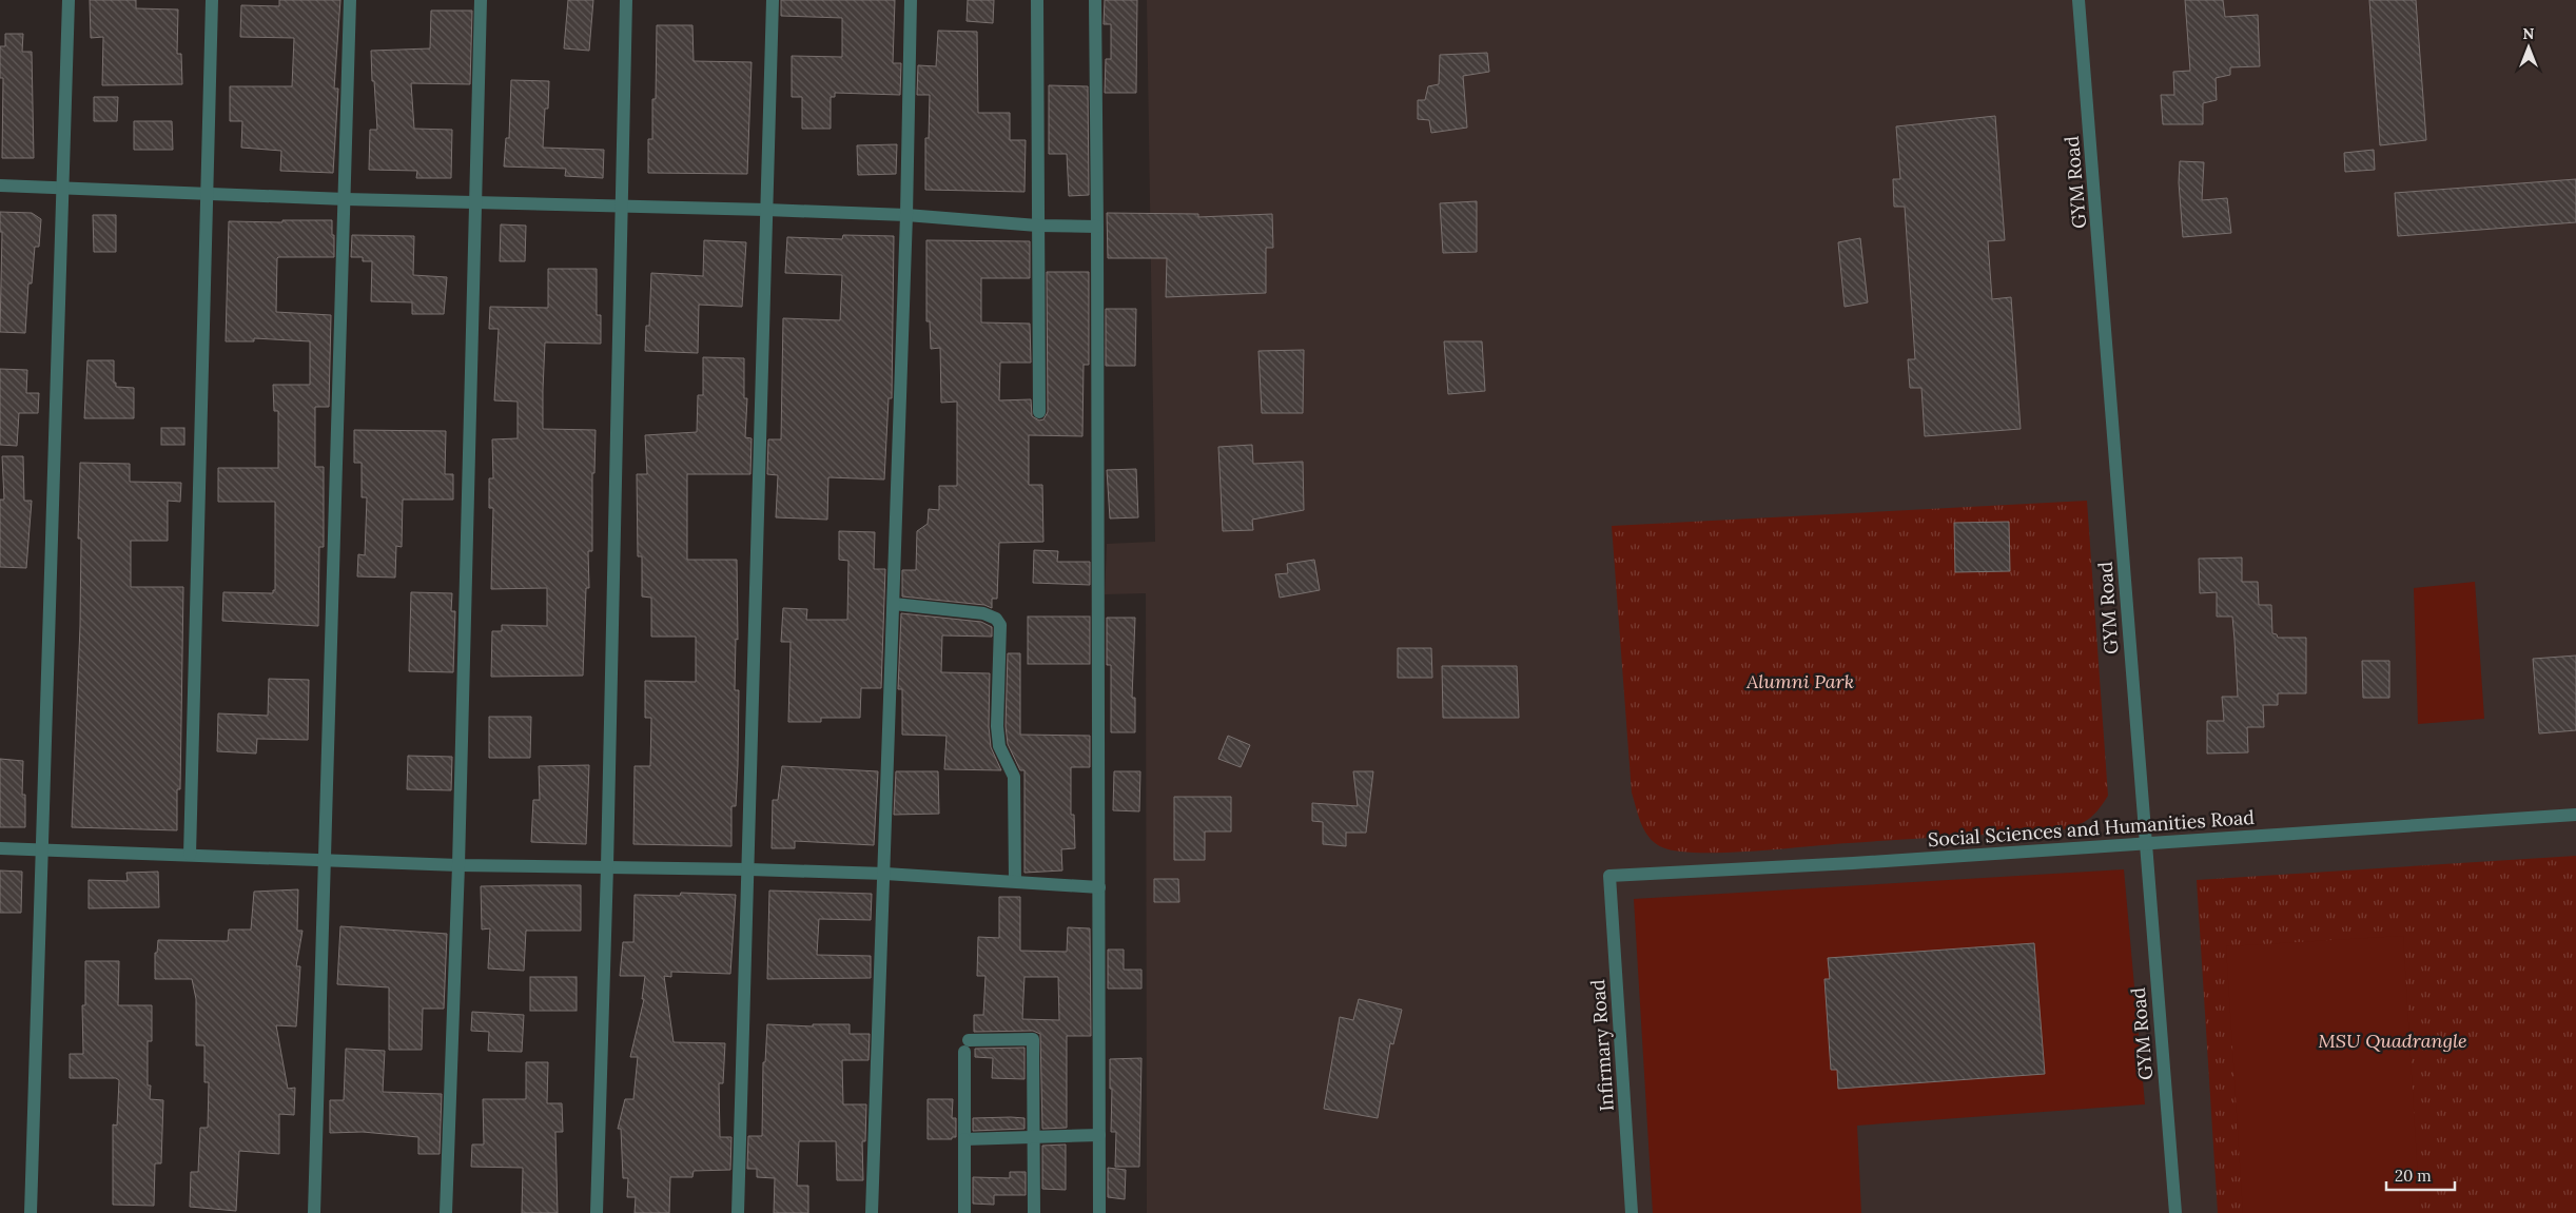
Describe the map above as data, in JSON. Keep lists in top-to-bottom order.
{
  "streets": {
    "street": ["GYM Road", "Social Sciences and Humanities Road", "Infirmary Road"]
  },
  "crossings": [
    ["GYM Road", "Social Sciences and Humanities Road"],
    ["Social Sciences and Humanities Road", "Infirmary Road"]
  ],
  "parks": ["Alumni Park", "MSU Quadrangle"],
  "scale_bar": "20 m",
  "north": "top"
}
